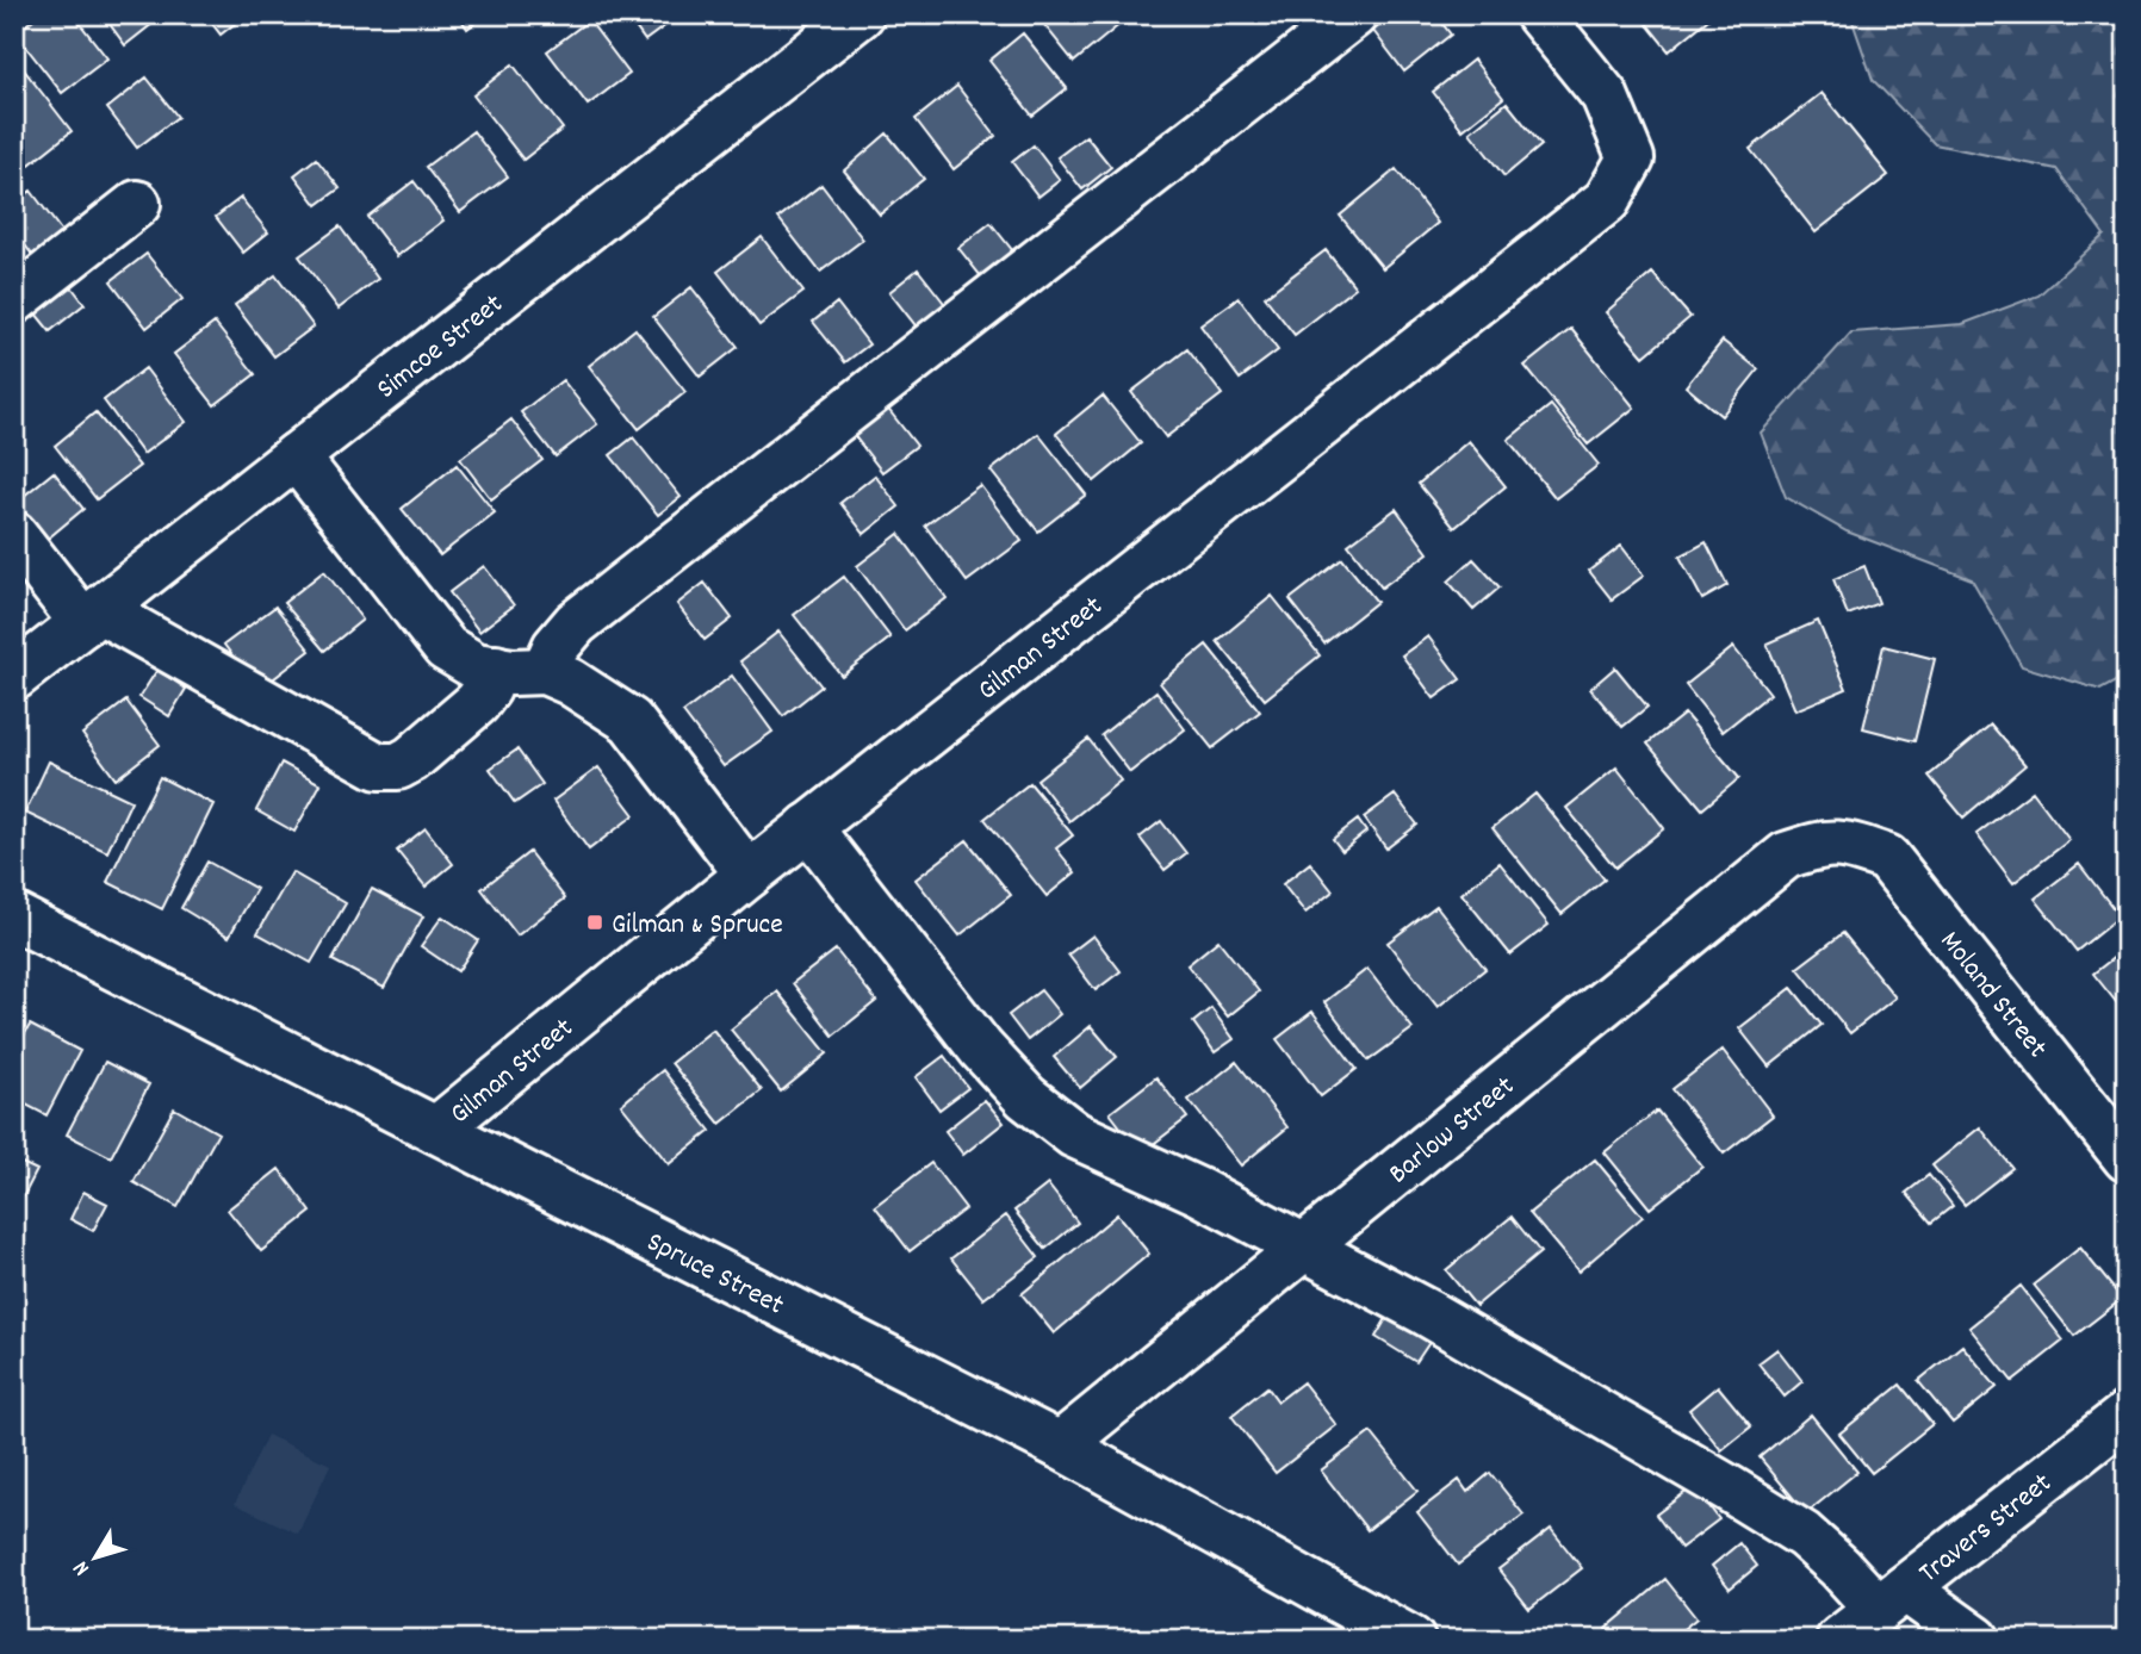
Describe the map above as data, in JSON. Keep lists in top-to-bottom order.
{
  "streets": {
    "street": [
      "Simcoe Street",
      "Gilman Street",
      "Moland Street",
      "Barlow Street",
      "Spruce Street",
      "Travers Street"
    ]
  },
  "crossings": [
    ["Gilman Street", "Spruce Street"],
    ["Moland Street", "Barlow Street"],
    ["Barlow Street", "Spruce Street"]
  ],
  "places": {
    "transit": ["Gilman & Spruce"]
  },
  "north": "bottom left"
}
